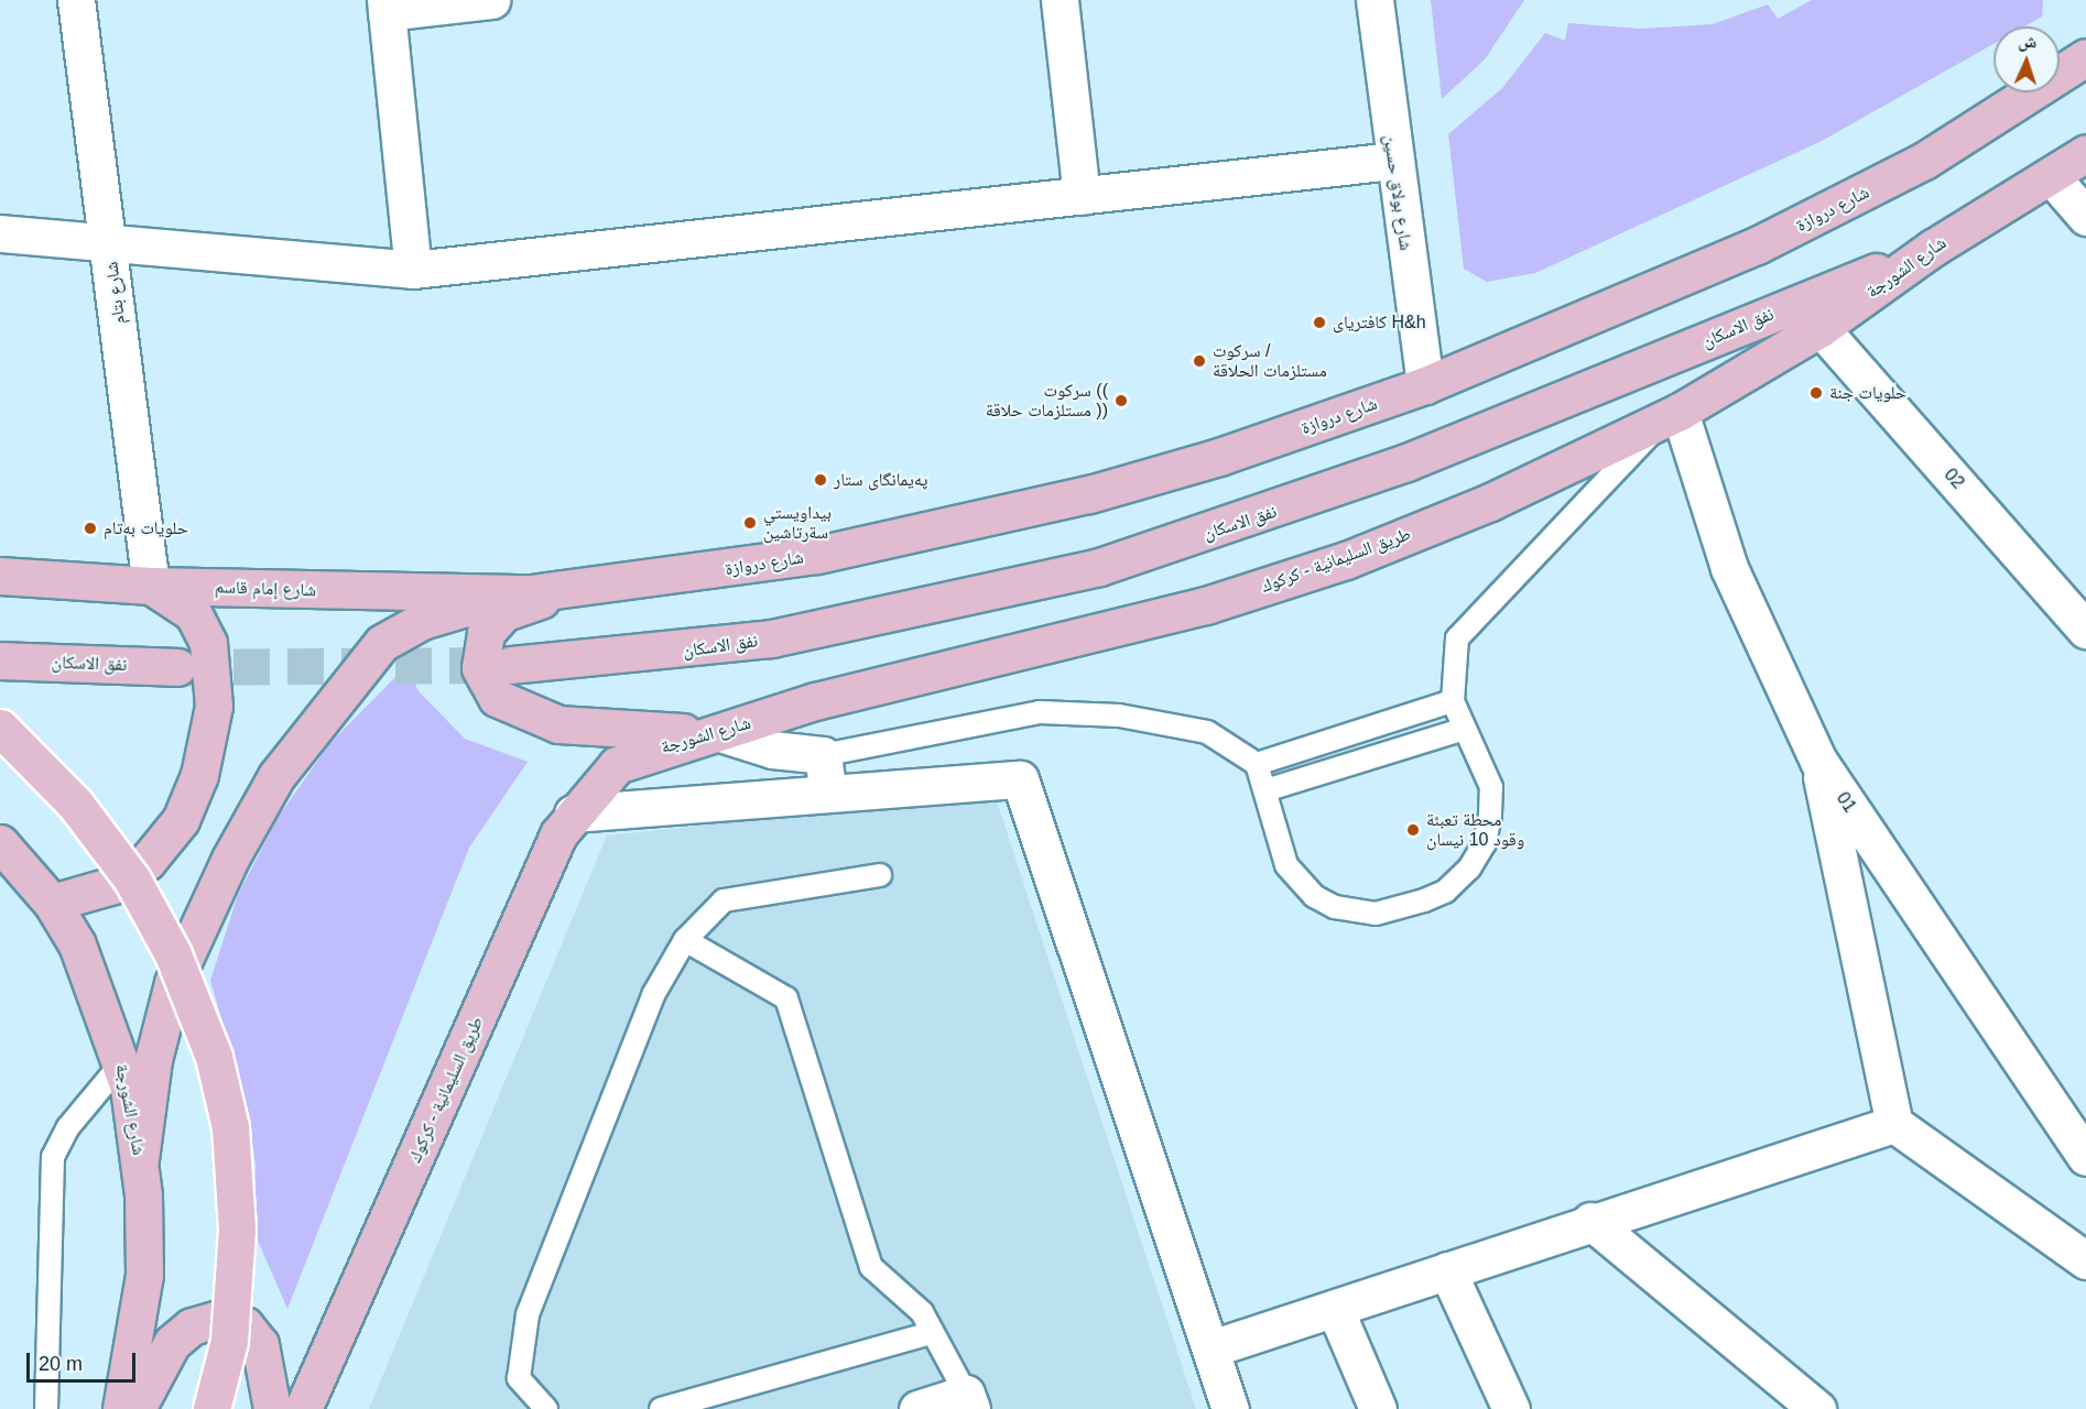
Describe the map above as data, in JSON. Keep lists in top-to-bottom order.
{
  "streets": {
    "main road": [
      "شارع دروازة",
      "شارع الشورجة",
      "نفق الاسكان",
      "طريق السليمانية - كركوك",
      "شارع إمام قاسم"
    ],
    "street": [
      "شارع بولاق حسين",
      "شارع بتام",
      "02",
      "01"
    ]
  },
  "crossings": [
    ["شارع بولاق حسين", "شارع دروازة"],
    ["شارع دروازة", "شارع إمام قاسم"],
    ["شارع الشورجة", "نفق الاسكان"],
    ["شارع الشورجة", "02"],
    ["شارع الشورجة", "طريق السليمانية - كركوك"],
    ["شارع بتام", "شارع إمام قاسم"],
    ["02", "طريق السليمانية - كركوك"],
    ["طريق السليمانية - كركوك", "01"]
  ],
  "places": [
    "کافتریای H&h",
    "سركوت / مستلزمات الحلاقة",
    "حلویات جنة",
    "سركوت (( مستلزمات حلاقة ))",
    "پەیمانگای ستار",
    "بيداويستي سةرتاشين",
    "حلویات بەتام",
    "محطة تعبئة وقود 10 نيسان"
  ],
  "scale_bar": "20 m",
  "north": "top"
}
